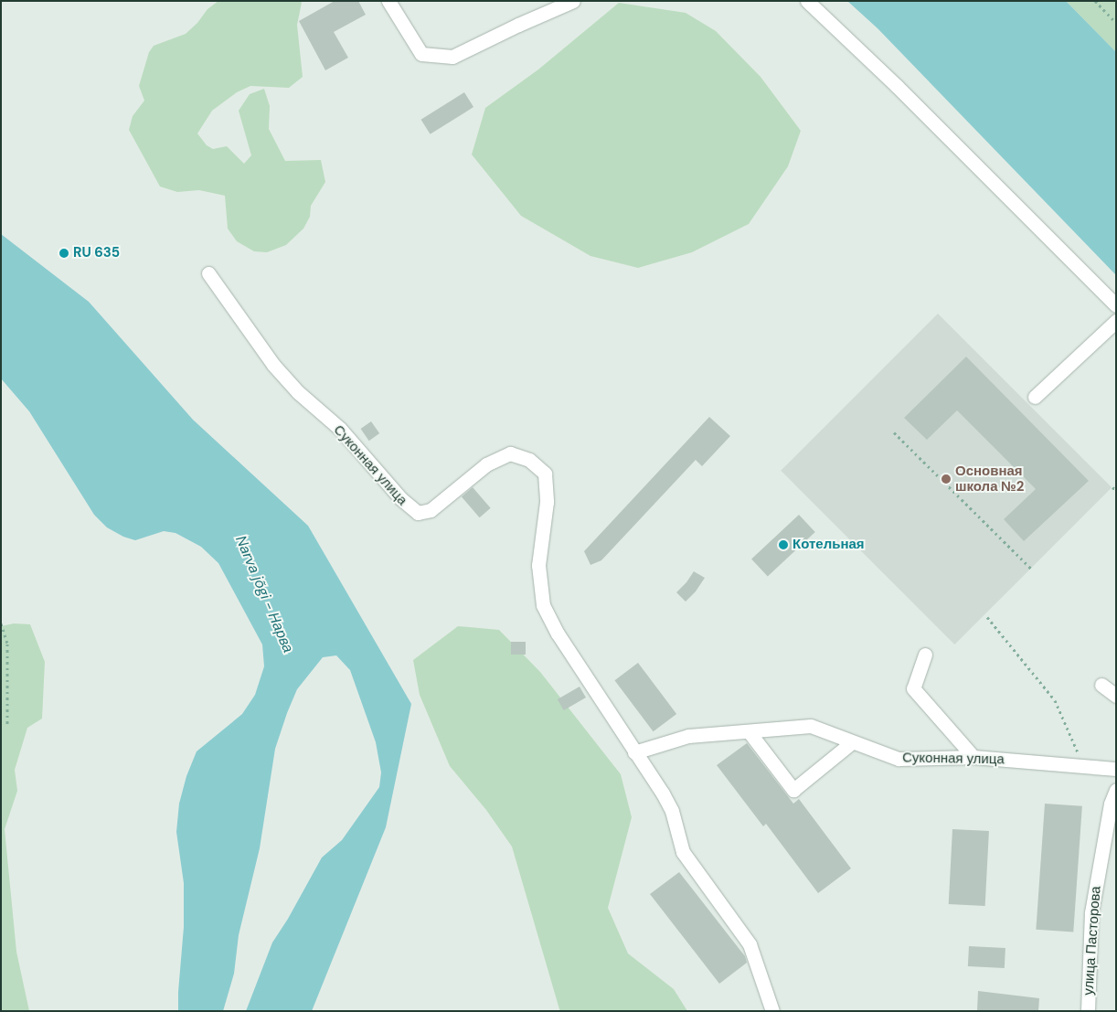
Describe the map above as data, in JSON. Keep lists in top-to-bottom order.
{
  "streets": {
    "street": ["Суконная улица", "улица Пасторова"]
  },
  "water": ["Narva jõgi - Нарва"],
  "places": ["RU 635", "Основная школа №2", "Котельная"]
}
